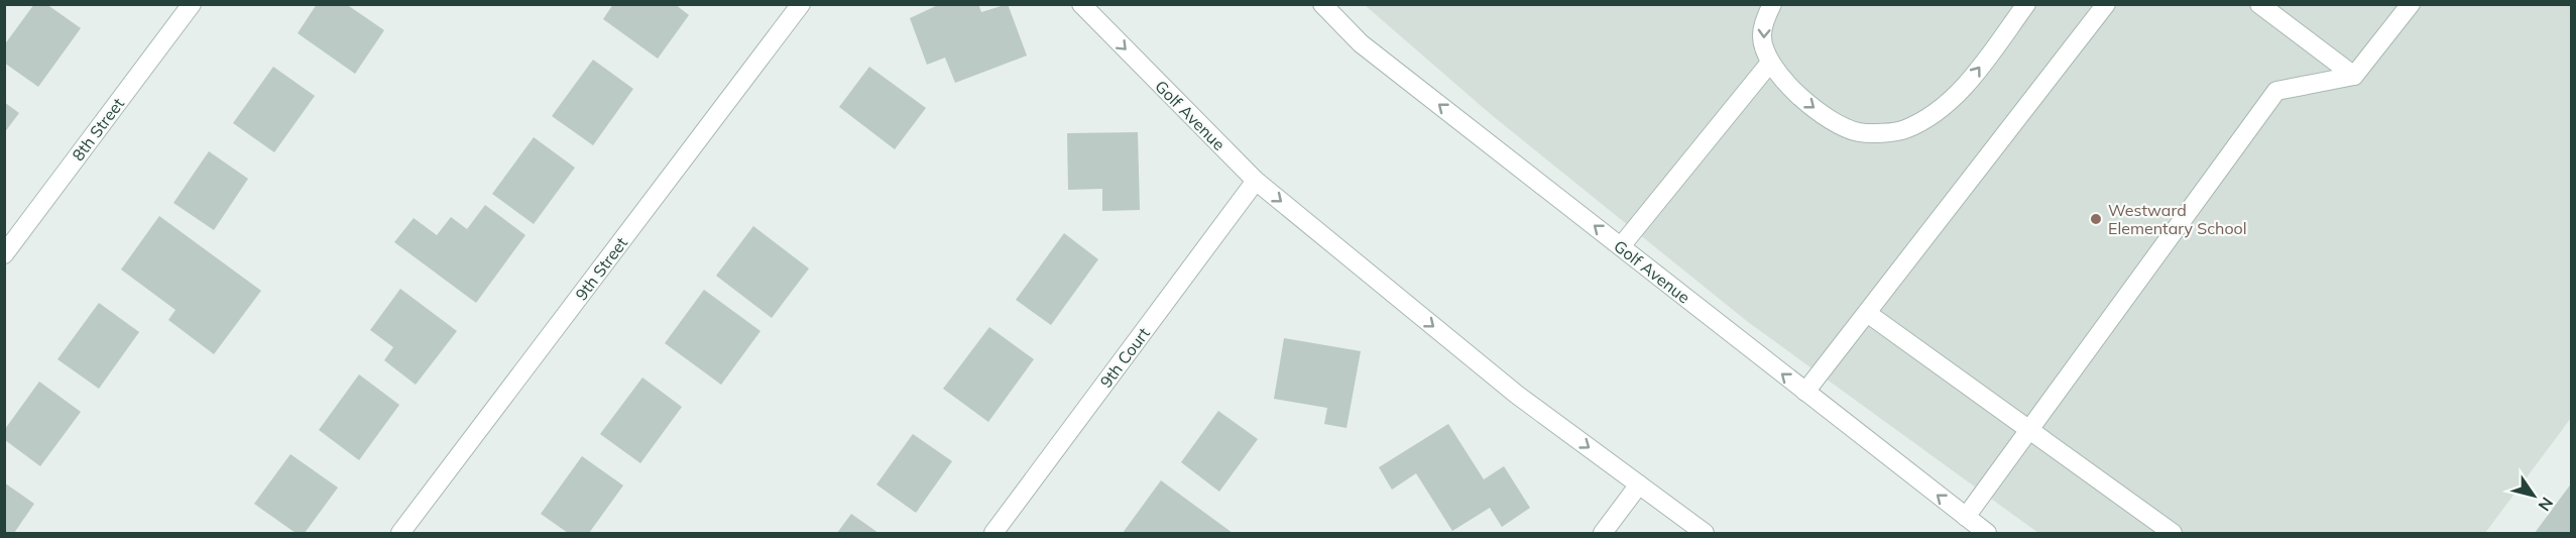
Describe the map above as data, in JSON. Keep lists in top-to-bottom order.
{
  "streets": {
    "street": [
      "Golf Avenue",
      "8th Street",
      "9th Street",
      "9th Court"
    ]
  },
  "crossings": [
    ["Golf Avenue", "9th Court"]
  ],
  "places": ["Westward Elementary School"],
  "north": "bottom right"
}
